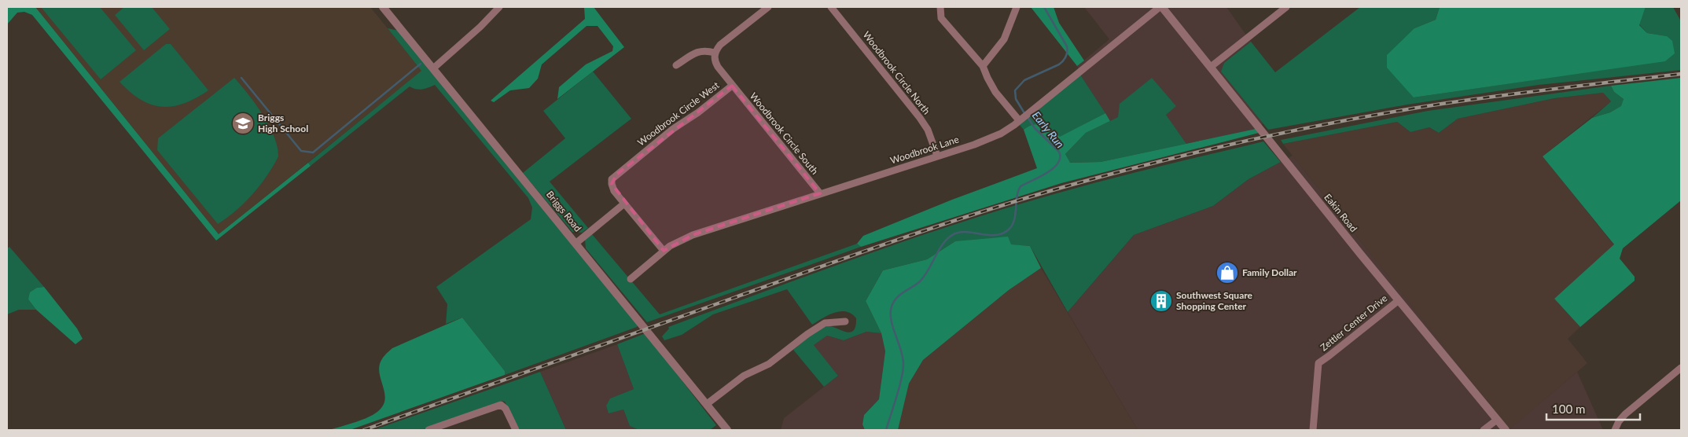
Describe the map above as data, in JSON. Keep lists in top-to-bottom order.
{
  "streets": {
    "street": [
      "Woodbrook Circle North",
      "Woodbrook Circle West",
      "Woodbrook Circle South",
      "Woodbrook Lane",
      "Briggs Road",
      "Eakin Road",
      "Zettler Center Drive"
    ]
  },
  "crossings": [
    ["Woodbrook Circle North", "Woodbrook Lane"],
    ["Woodbrook Circle West", "Woodbrook Circle South"],
    ["Woodbrook Circle South", "Woodbrook Lane"],
    ["Woodbrook Lane", "Eakin Road"],
    ["Eakin Road", "Zettler Center Drive"]
  ],
  "water": ["Early Run"],
  "places": {
    "school or university": ["Briggs High School"],
    "shop": ["Family Dollar"],
    "building": ["Southwest Square Shopping Center"]
  },
  "scale_bar": "100 m"
}
